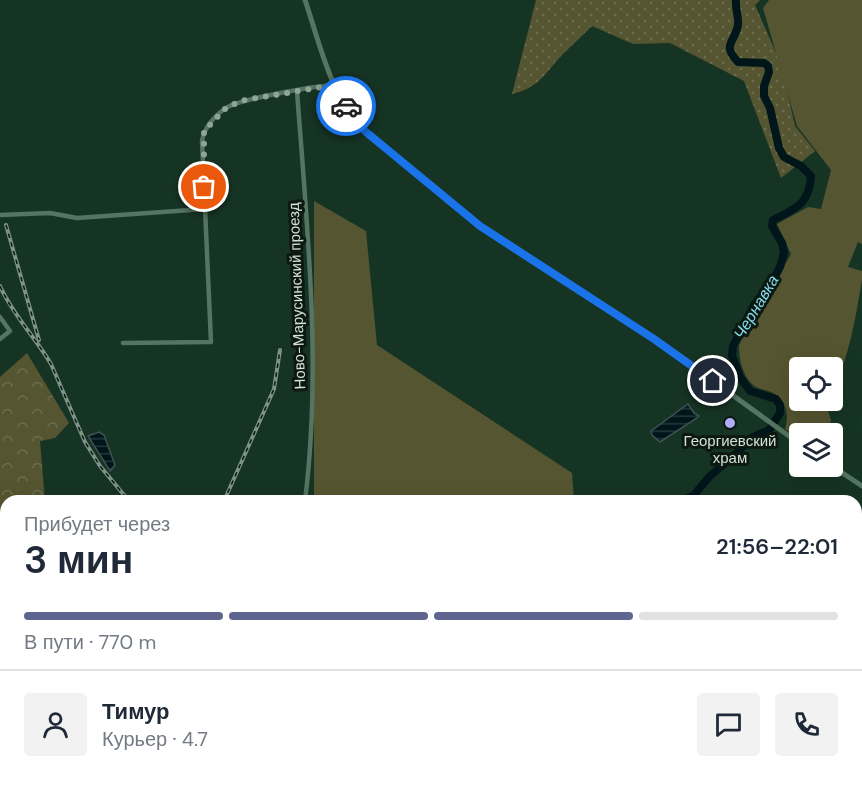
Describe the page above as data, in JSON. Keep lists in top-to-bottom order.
{
  "streets": {
    "street": ["Ново-Марусинский проезд"]
  },
  "water": ["Чернавка"],
  "places": ["Георгиевский храм"],
  "page": {
    "heading": ["3 мин", "Прибудет через", "21:56–22:01"],
    "panel": ["Тимур", "Курьер · 4.7"],
    "bar": "В пути · 770 m"
  }
}
